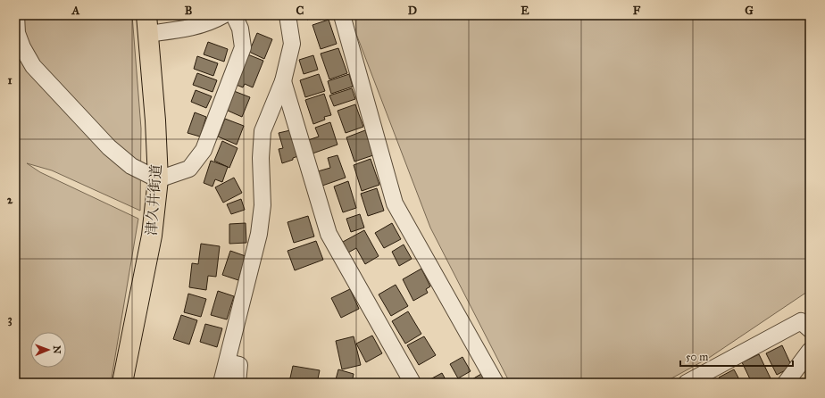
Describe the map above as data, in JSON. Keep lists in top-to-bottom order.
{
  "streets": {
    "highway": ["津久井街道"]
  },
  "scale_bar": "50 m",
  "north": "right",
  "grid": {
    "columns": [
      "A",
      "B",
      "C",
      "D",
      "E",
      "F",
      "G"
    ],
    "rows": ["1", "2", "3"]
  }
}
